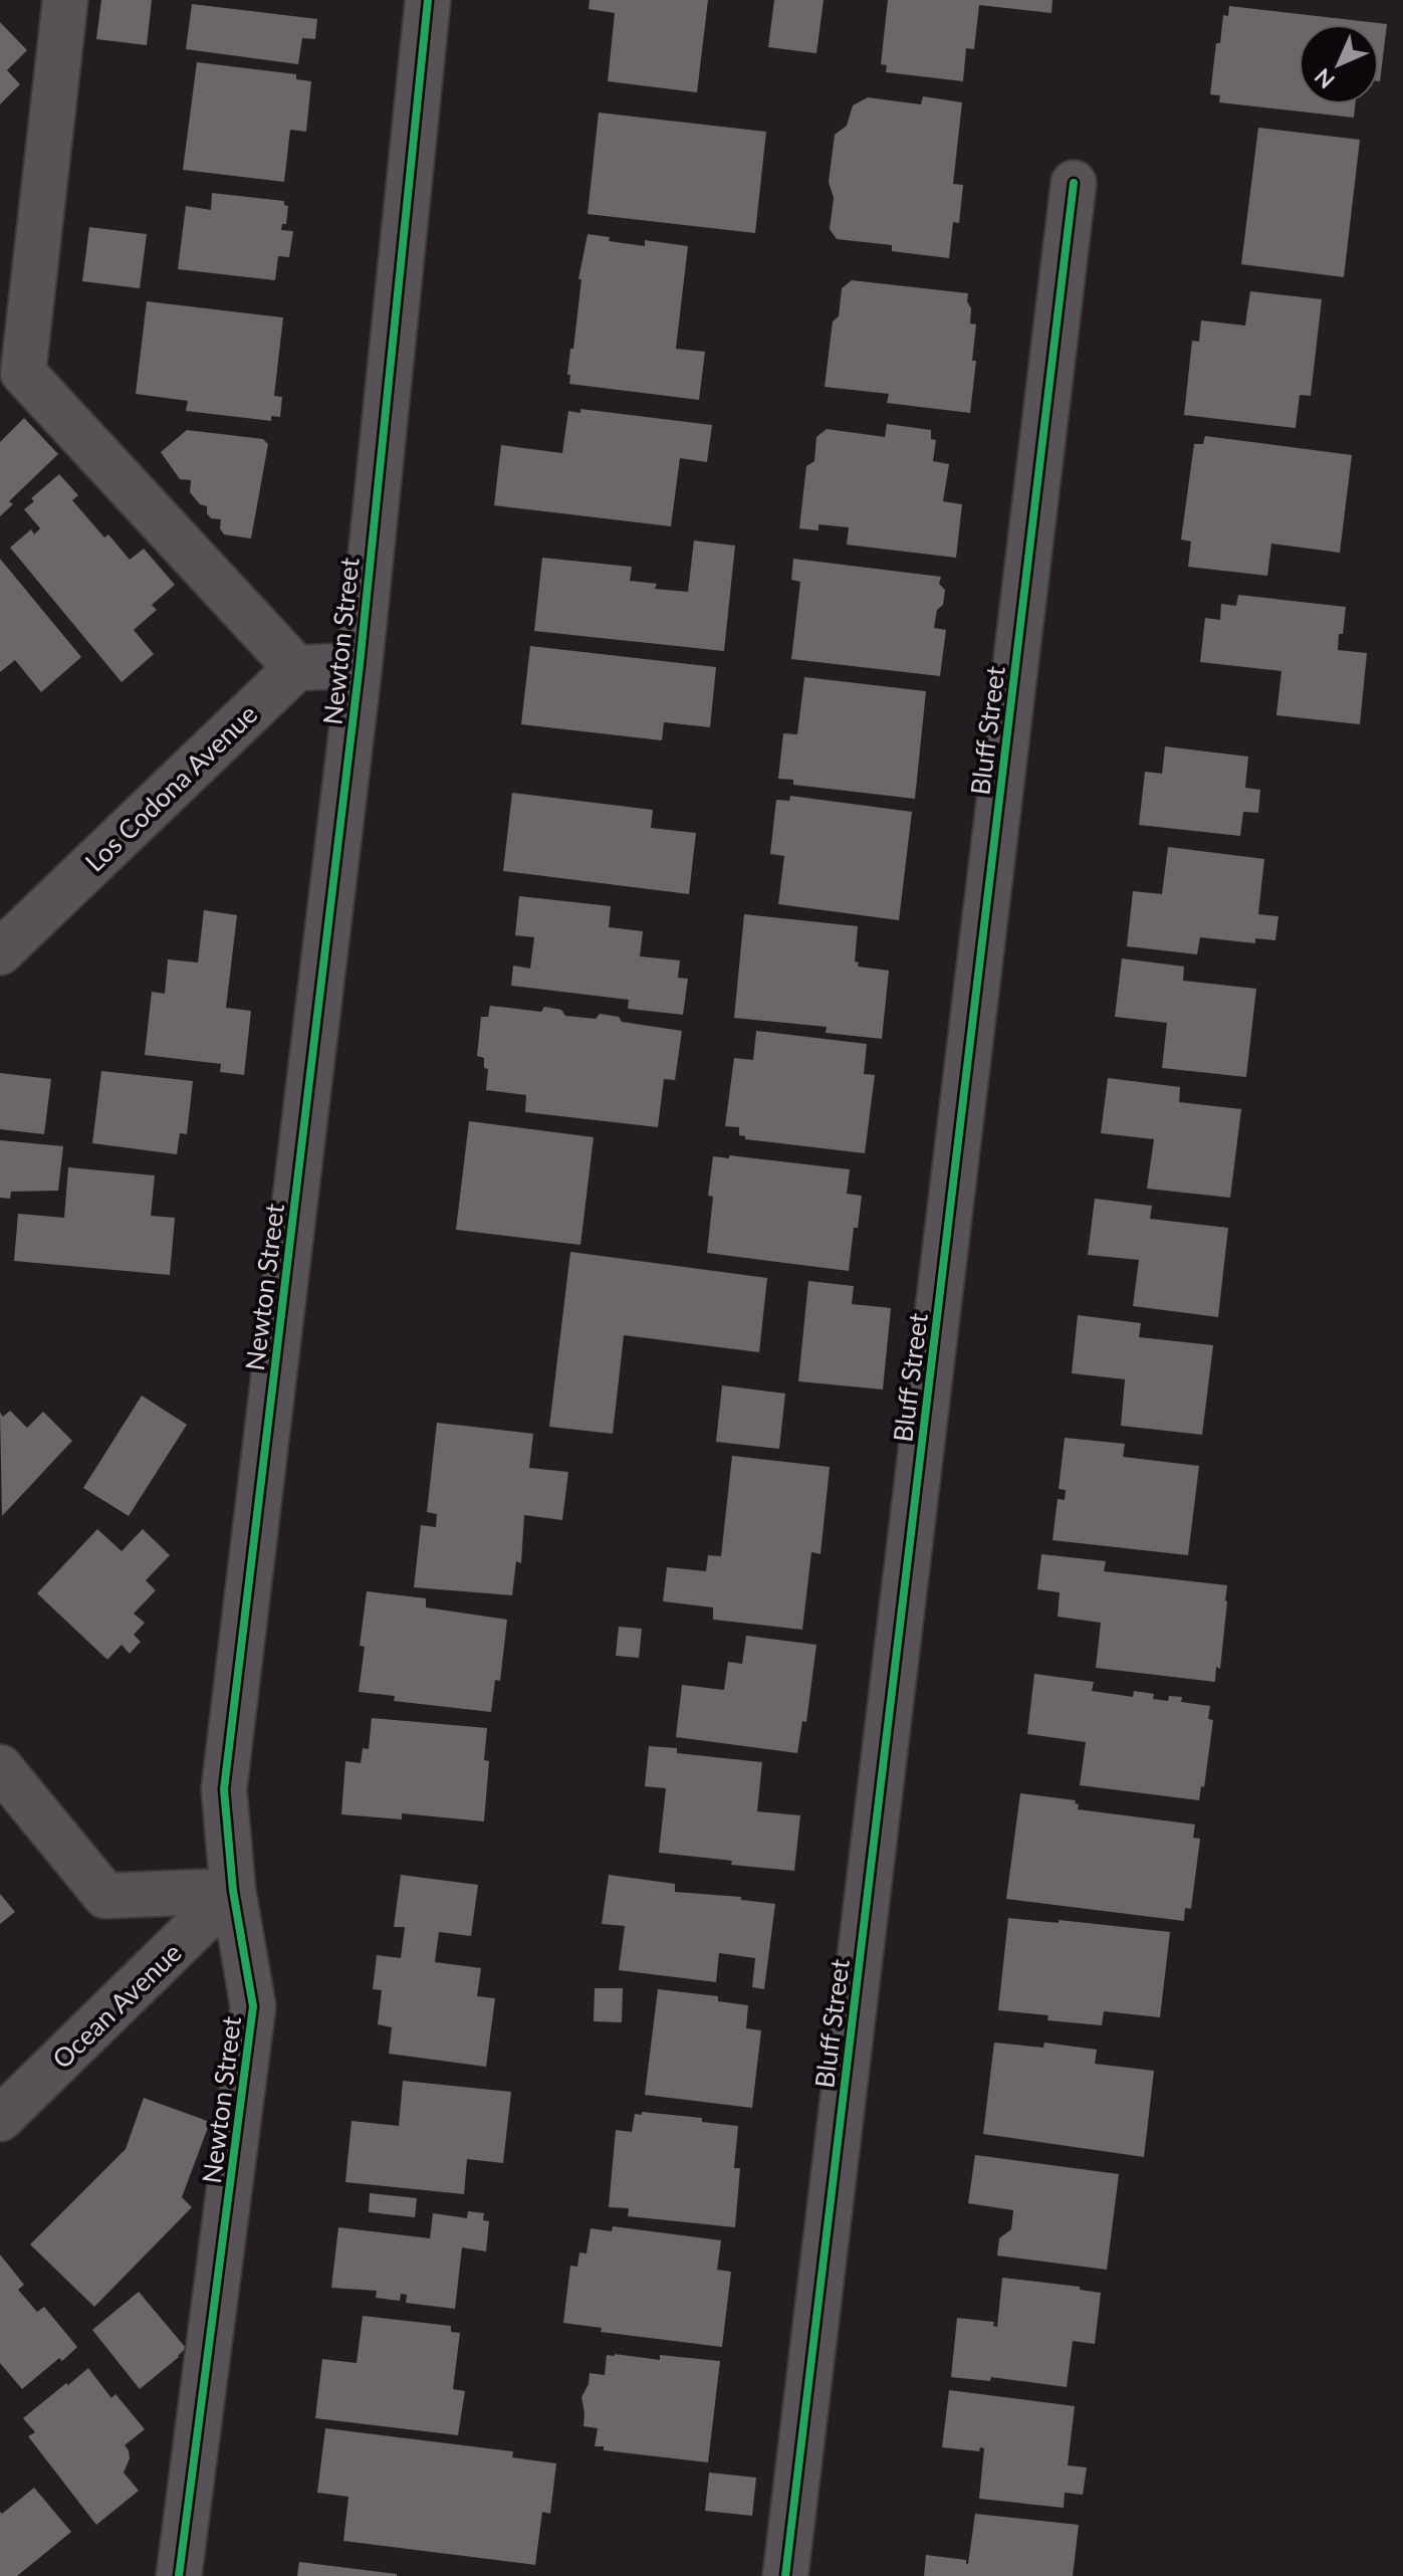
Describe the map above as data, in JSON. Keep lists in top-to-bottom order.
{
  "streets": {
    "street": [
      "Newton Street",
      "Bluff Street",
      "Los Codona Avenue",
      "Ocean Avenue"
    ]
  },
  "crossings": [
    ["Newton Street", "Ocean Avenue"]
  ],
  "north": "bottom left"
}
